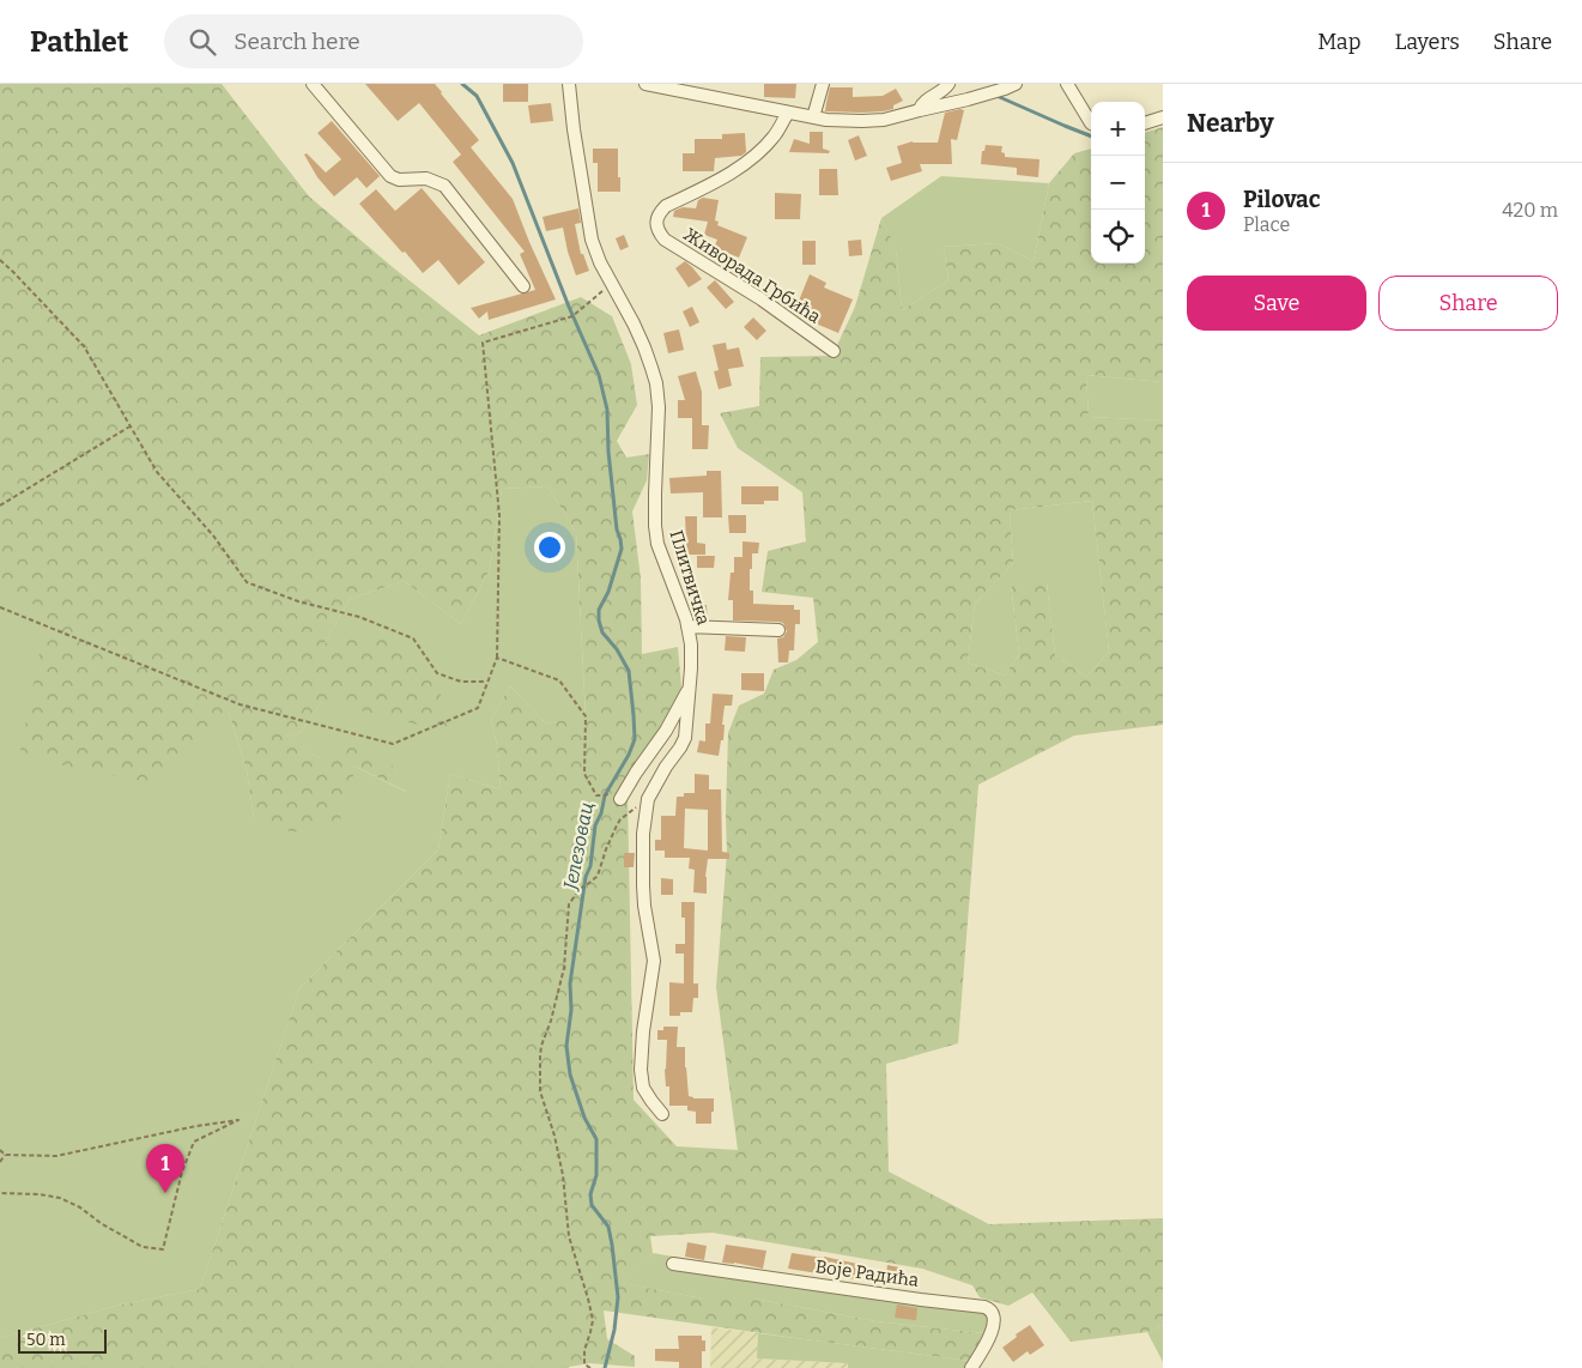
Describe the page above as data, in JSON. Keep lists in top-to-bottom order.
{
  "streets": {
    "street": ["Живорада Грбића", "Плитвичка", "Воје Радића"]
  },
  "water": ["Јелезовац"],
  "scale_bar": "50 m",
  "page": {
    "header": "Pathlet",
    "search": "Search here",
    "nav": ["Map", "Layers", "Share"],
    "heading": "Nearby",
    "map_buttons": ["+", "−"],
    "list": [
      {
        "mark": "1",
        "name": "Pilovac",
        "note": "Place",
        "value": "420 m"
      }
    ],
    "buttons": ["Save", "Share"],
    "pins": "1",
    "scale": "50 m"
  }
}
